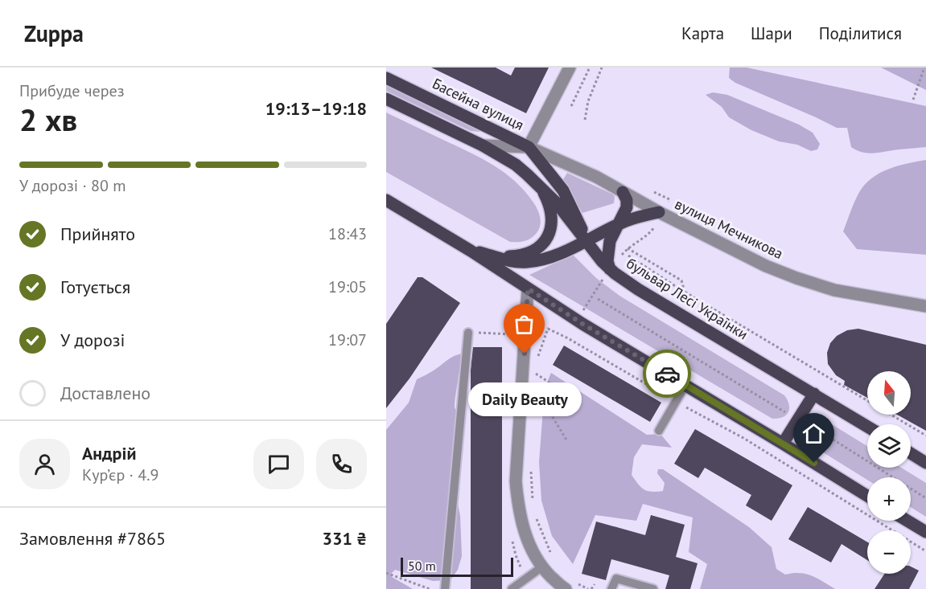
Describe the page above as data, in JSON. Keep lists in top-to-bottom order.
{
  "streets": {
    "main road": ["Басейна вулиця", "бульвар Лесі Українки"],
    "street": ["вулиця Мечникова"]
  },
  "crossings": [
    ["Басейна вулиця", "вулиця Мечникова"],
    ["вулиця Мечникова", "бульвар Лесі Українки"]
  ],
  "places": ["Daily Beauty"],
  "scale_bar": "50 m",
  "north": "top",
  "page": {
    "header": "Zuppa",
    "nav": ["Карта", "Шари", "Поділитися"],
    "heading": ["2 хв", "Прибуде через", "19:13–19:18"],
    "panel": [
      "Андрій",
      "Кур’єр · 4.9",
      "Замовлення #7865",
      "331 ₴"
    ],
    "bar": "У дорозі · 80 m",
    "list": [
      ["Прийнято", "18:43"],
      ["Готується", "19:05"],
      ["У дорозі", "19:07"],
      "Доставлено"
    ],
    "map_buttons": ["+", "−"],
    "bubble": "Daily Beauty",
    "scale": "50 m"
  }
}
